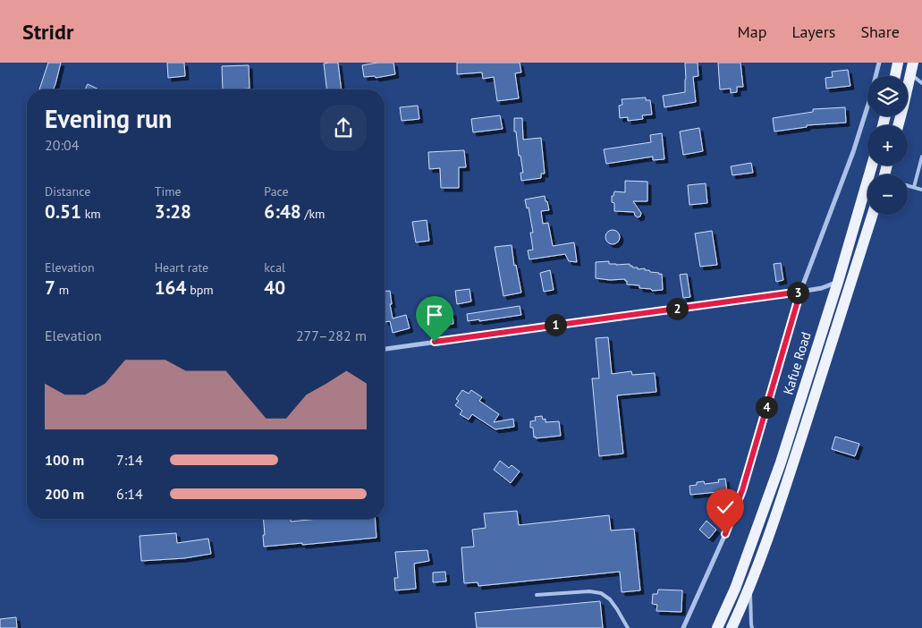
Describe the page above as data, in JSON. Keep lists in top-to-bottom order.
{
  "streets": {
    "main road": ["Kafue Road"]
  },
  "page": {
    "header": "Stridr",
    "nav": ["Map", "Layers", "Share"],
    "map_buttons": ["+", "−"],
    "heading": ["Evening run", "20:04"],
    "stats": [
      ["Distance", "0.51 km"],
      ["Time", "3:28"],
      ["Pace", "6:48 /km"],
      ["Elevation", "7 m"],
      ["Heart rate", "164 bpm"],
      ["kcal", "40"]
    ],
    "pins": [
      "3",
      "2",
      "1",
      "4"
    ],
    "chart": ["Elevation", "277–282 m"],
    "list": [
      {
        "name": "100 m",
        "note": "7:14"
      },
      {
        "name": "200 m",
        "note": "6:14"
      }
    ]
  }
}
